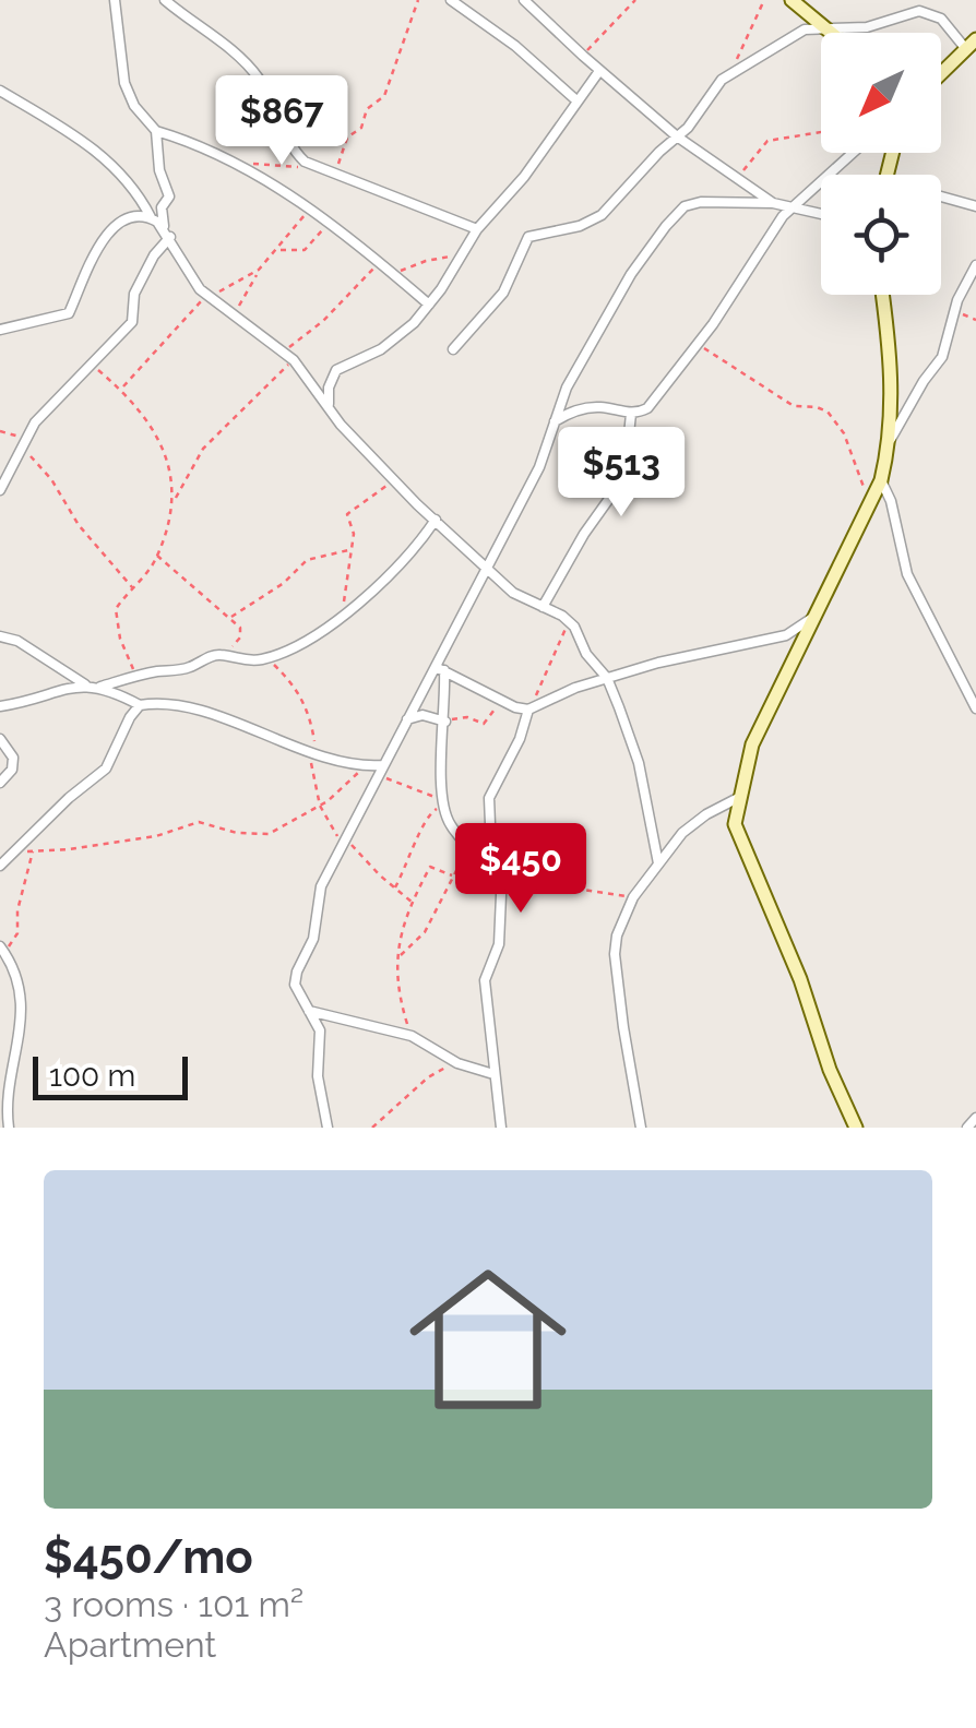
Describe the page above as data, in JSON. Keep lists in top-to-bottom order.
{
  "scale_bar": "100 m",
  "north": "bottom left",
  "page": {
    "price": ["$867", "$513", "$450"],
    "scale": "100 m",
    "list": [
      {
        "name": "$450/mo",
        "note": "3 rooms · 101 m² · Apartment"
      }
    ]
  }
}
